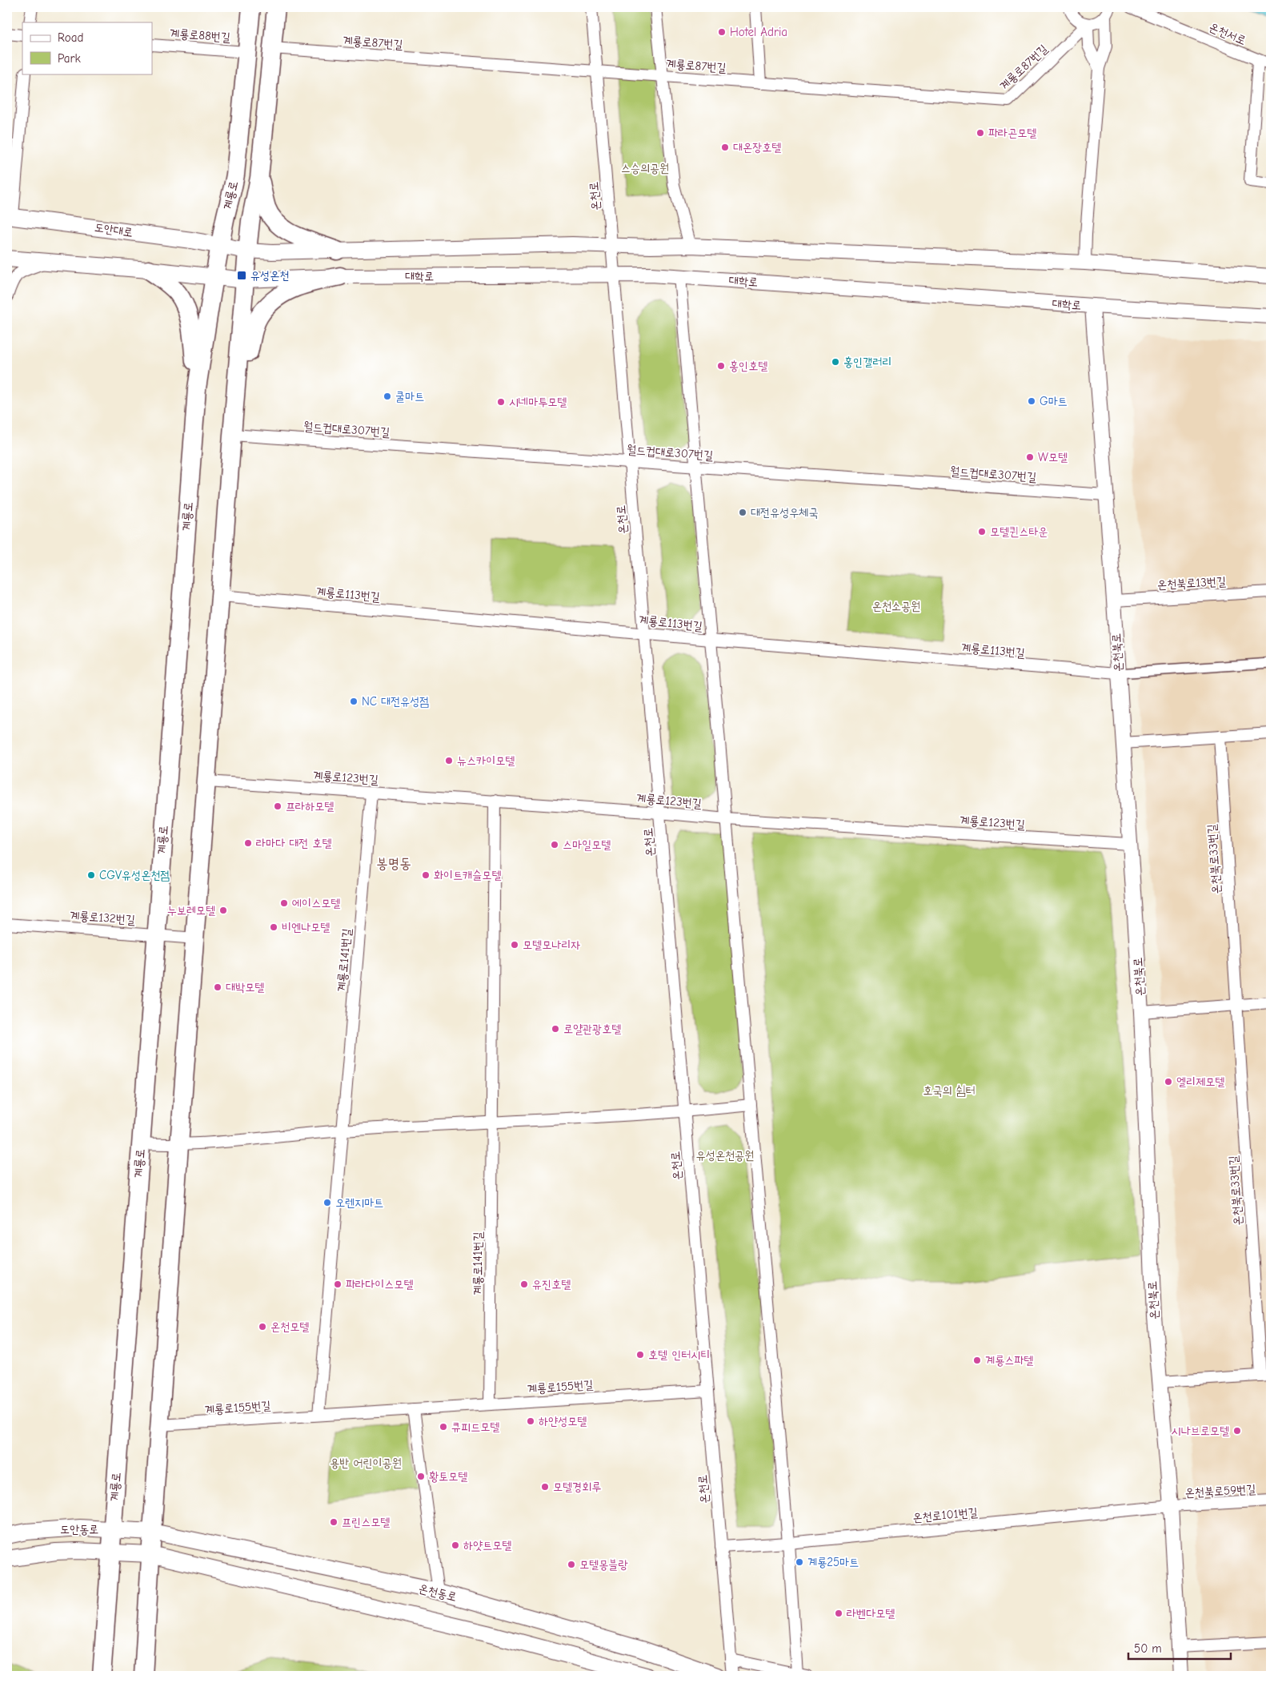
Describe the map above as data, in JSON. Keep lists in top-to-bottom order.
{
  "streets": {
    "main road": [
      "계룡로",
      "도안대로",
      "대학로",
      "도안동로",
      "온천동로"
    ],
    "street": [
      "온천서로",
      "계룡로88번길",
      "계룡로87번길",
      "온천로",
      "월드컵대로307번길",
      "온천북로13번길",
      "계룡로113번길",
      "온천북로",
      "계룡로123번길",
      "온천북로33번길",
      "계룡로132번길",
      "계룡로141번길",
      "계룡로155번길",
      "온천북로59번길",
      "온천로101번길"
    ]
  },
  "crossings": [
    ["계룡로88번길", "계룡로"],
    ["계룡로87번길", "계룡로"],
    ["계룡로87번길", "온천로"],
    ["계룡로", "도안대로"],
    ["계룡로", "대학로"],
    ["계룡로", "월드컵대로307번길"],
    ["계룡로", "계룡로113번길"],
    ["계룡로", "계룡로123번길"],
    ["계룡로", "계룡로132번길"],
    ["계룡로", "계룡로155번길"],
    ["계룡로", "도안동로"],
    ["계룡로", "온천동로"],
    ["온천로", "대학로"],
    ["온천로", "월드컵대로307번길"],
    ["온천로", "계룡로113번길"],
    ["온천로", "계룡로123번길"],
    ["온천로", "계룡로155번길"],
    ["온천로", "온천로101번길"],
    ["대학로", "온천북로"],
    ["월드컵대로307번길", "온천북로"],
    ["온천북로13번길", "온천북로"],
    ["계룡로113번길", "온천북로"],
    ["온천북로", "계룡로123번길"],
    ["온천북로", "온천북로33번길"],
    ["온천북로", "온천북로59번길"],
    ["온천북로", "온천로101번길"],
    ["계룡로123번길", "계룡로141번길"],
    ["계룡로141번길", "계룡로155번길"],
    ["온천북로59번길", "온천로101번길"],
    ["도안동로", "온천동로"]
  ],
  "districts": ["봉명동"],
  "parks": [
    "스승의공원",
    "온천소공원",
    "호국의 쉼터",
    "유성온천공원",
    "용반 어린이공원"
  ],
  "places": {
    "other": [
      "Hotel Adria",
      "파라곤모텔",
      "대온장호텔",
      "홍인갤러리",
      "홍인호텔",
      "쿨마트",
      "G마트",
      "시네마투모텔",
      "W모텔",
      "대전유성우체국",
      "모텔퀸스타운",
      "NC 대전유성점",
      "뉴스카이모텔",
      "프라하모텔",
      "라마다 대전 호텔",
      "스마일모텔",
      "CGV유성온천점",
      "화이트캐슬모텔",
      "에이스모텔",
      "누보레모텔",
      "비엔나모텔",
      "모텔모나리자",
      "대박모텔",
      "로얄관광호텔",
      "엘리제모텔",
      "오렌지마트",
      "파라다이스모텔",
      "유진호텔",
      "온천모텔",
      "호텔 인터시티",
      "계룡스파텔",
      "하얀성모텔",
      "큐피드모텔",
      "시나브로모텔",
      "황토모텔",
      "모텔경회루",
      "프린스모텔",
      "하얏트모텔",
      "계룡25마트",
      "모텔몽블랑",
      "라벤다모텔"
    ],
    "transit": ["유성온천"]
  },
  "legend": ["Road", "Park"],
  "scale_bar": "50 m"
}
